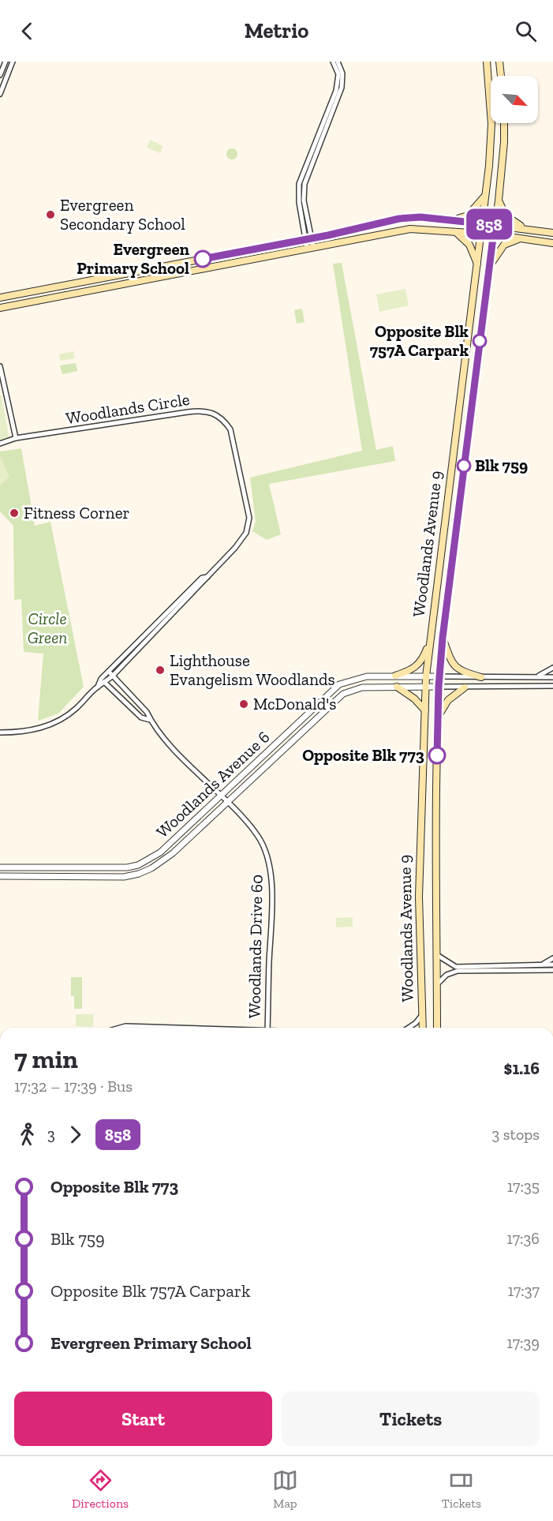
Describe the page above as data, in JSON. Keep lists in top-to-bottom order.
{
  "streets": {
    "main road": ["Woodlands Avenue 9"],
    "street": ["Woodlands Circle", "Woodlands Avenue 6", "Woodlands Drive 60"]
  },
  "crossings": [
    ["Woodlands Avenue 9", "Woodlands Avenue 6"],
    ["Woodlands Avenue 6", "Woodlands Drive 60"]
  ],
  "parks": ["Circle Green"],
  "places": [
    "Evergreen Secondary School",
    "Evergreen Primary School",
    "Opposite Blk 757A Carpark",
    "Blk 759",
    "Fitness Corner",
    "Lighthouse Evangelism Woodlands",
    "McDonald's",
    "Opposite Blk 773"
  ],
  "lines": ["bus line 858"],
  "north": "bottom right",
  "page": {
    "header": "Metrio",
    "on_map": "858",
    "heading": ["7 min", "17:32 – 17:39 · Bus", "$1.16"],
    "legs": ["3", "858", "3 stops"],
    "list": [
      {
        "name": "Opposite Blk 773",
        "value": "17:35"
      },
      {
        "name": "Blk 759",
        "value": "17:36"
      },
      {
        "name": "Opposite Blk 757A Carpark",
        "value": "17:37"
      },
      {
        "name": "Evergreen Primary School",
        "value": "17:39"
      }
    ],
    "buttons": ["Start", "Tickets"],
    "tabs": ["Directions", "Map", "Tickets"]
  }
}
